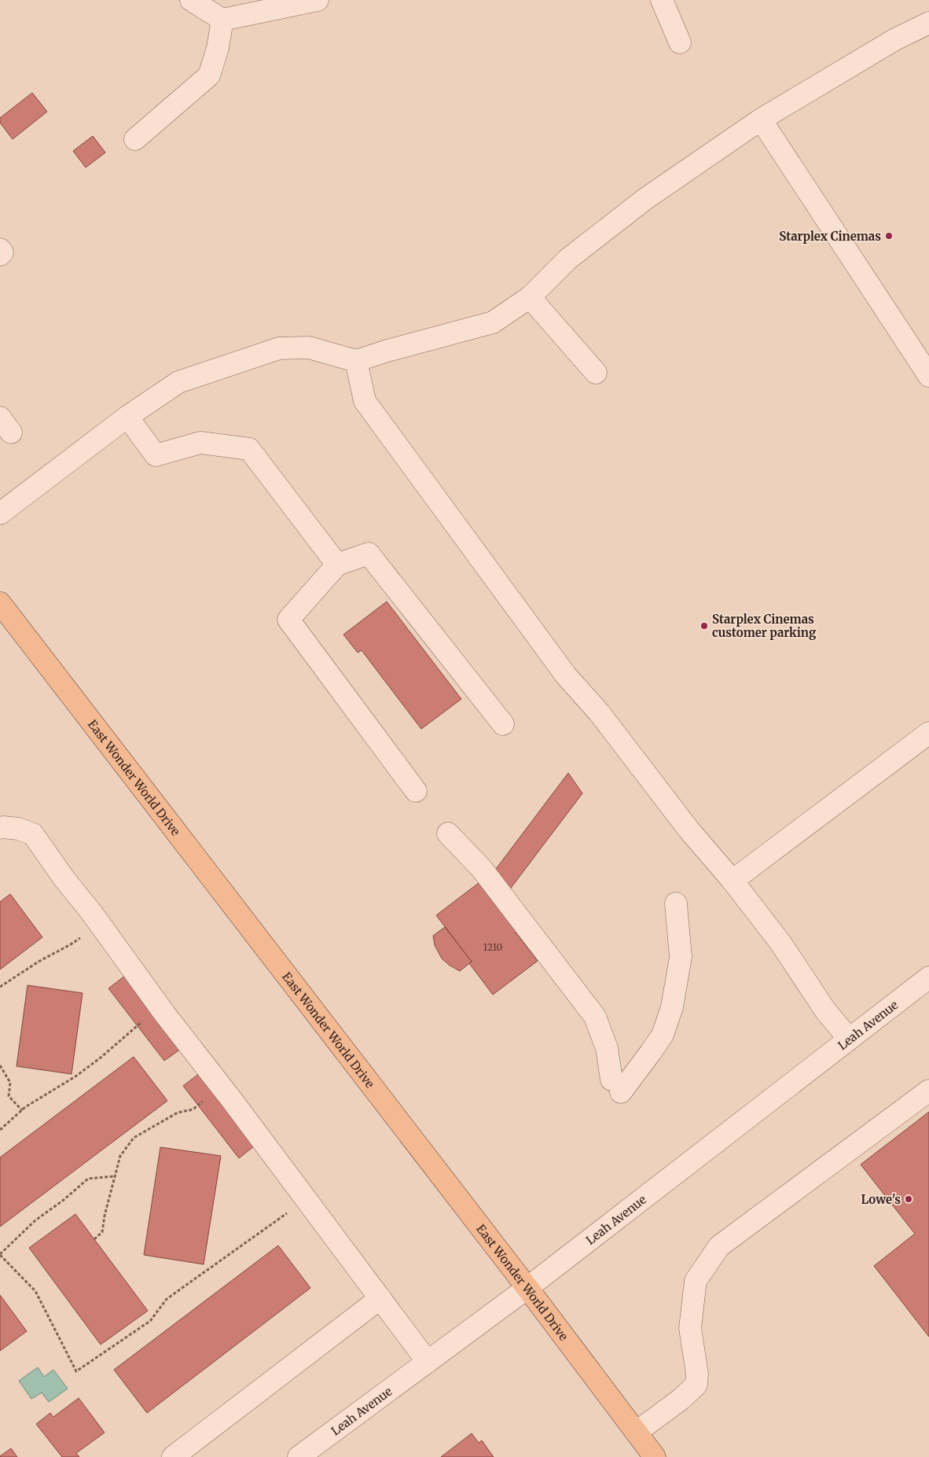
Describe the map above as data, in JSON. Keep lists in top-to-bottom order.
{
  "streets": {
    "main road": ["East Wonder World Drive"],
    "street": ["Leah Avenue"]
  },
  "crossings": [
    ["East Wonder World Drive", "Leah Avenue"]
  ],
  "places": ["Starplex Cinemas", "Starplex Cinemas customer parking", "Lowe's"],
  "house_numbers": ["1210"]
}
